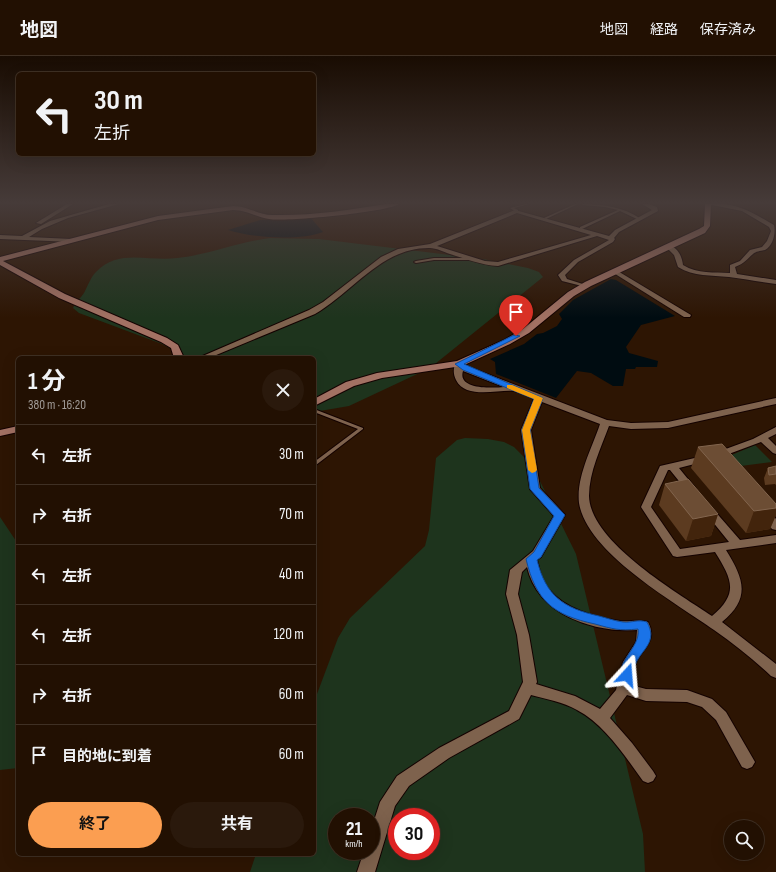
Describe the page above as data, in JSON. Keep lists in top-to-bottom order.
{
  "page": {
    "header": "地図",
    "nav": ["地図", "経路", "保存済み"],
    "turn": ["30 m", "左折"],
    "heading": ["1 分", "380 m · 16:20"],
    "list": [
      {
        "name": "左折",
        "value": "30 m"
      },
      {
        "name": "右折",
        "value": "70 m"
      },
      {
        "name": "左折",
        "value": "40 m"
      },
      {
        "name": "左折",
        "value": "120 m"
      },
      {
        "name": "右折",
        "value": "60 m"
      },
      {
        "name": "目的地に到着",
        "value": "60 m"
      }
    ],
    "buttons": ["終了", "共有"],
    "speed": "21 km/h",
    "limit": "30"
  }
}
